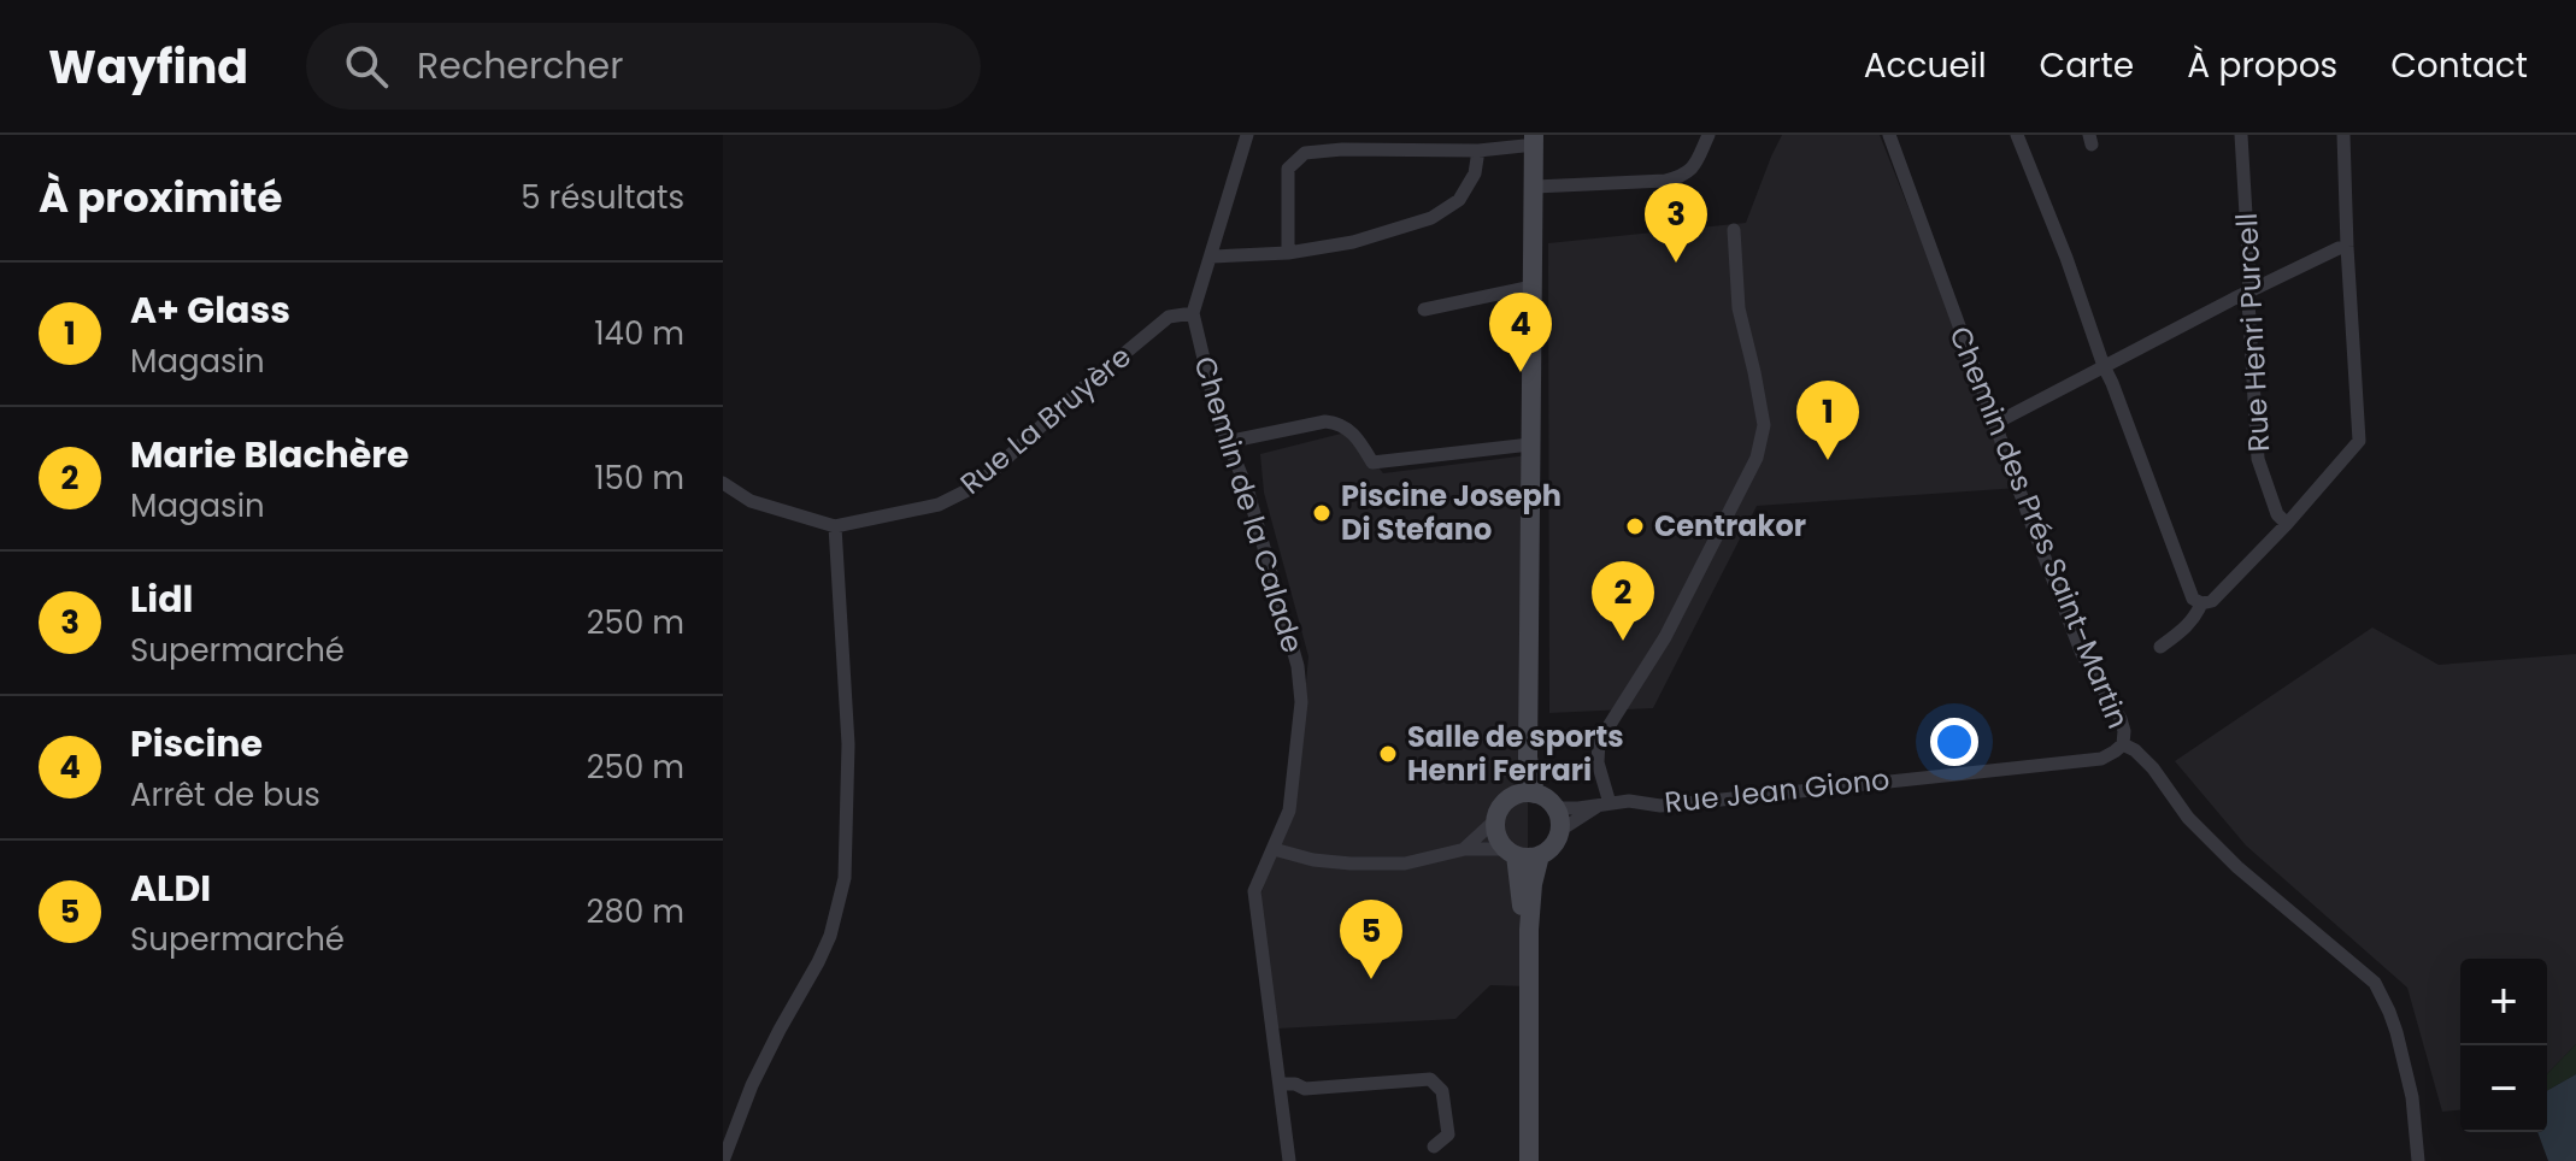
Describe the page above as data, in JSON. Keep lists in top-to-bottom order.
{
  "streets": {
    "street": [
      "Rue Henri Purcell",
      "Rue La Bruyère",
      "Chemin de la Calade",
      "Chemin des Prés Saint-Martin",
      "Rue Jean Giono"
    ]
  },
  "crossings": [
    ["Rue La Bruyère", "Chemin de la Calade"],
    ["Chemin des Prés Saint-Martin", "Rue Jean Giono"]
  ],
  "places": ["Piscine Joseph Di Stefano", "Centrakor", "Salle de sports Henri Ferrari"],
  "page": {
    "header": "Wayfind",
    "search": "Rechercher",
    "nav": [
      "Accueil",
      "Carte",
      "À propos",
      "Contact"
    ],
    "heading": ["À proximité", "5 résultats"],
    "pins": [
      "3",
      "4",
      "1",
      "2",
      "5"
    ],
    "list": [
      {
        "mark": "1",
        "name": "A+ Glass",
        "note": "Magasin",
        "value": "140 m"
      },
      {
        "mark": "2",
        "name": "Marie Blachère",
        "note": "Magasin",
        "value": "150 m"
      },
      {
        "mark": "3",
        "name": "Lidl",
        "note": "Supermarché",
        "value": "250 m"
      },
      {
        "mark": "4",
        "name": "Piscine",
        "note": "Arrêt de bus",
        "value": "250 m"
      },
      {
        "mark": "5",
        "name": "ALDI",
        "note": "Supermarché",
        "value": "280 m"
      }
    ],
    "map_buttons": ["+", "−"]
  }
}
